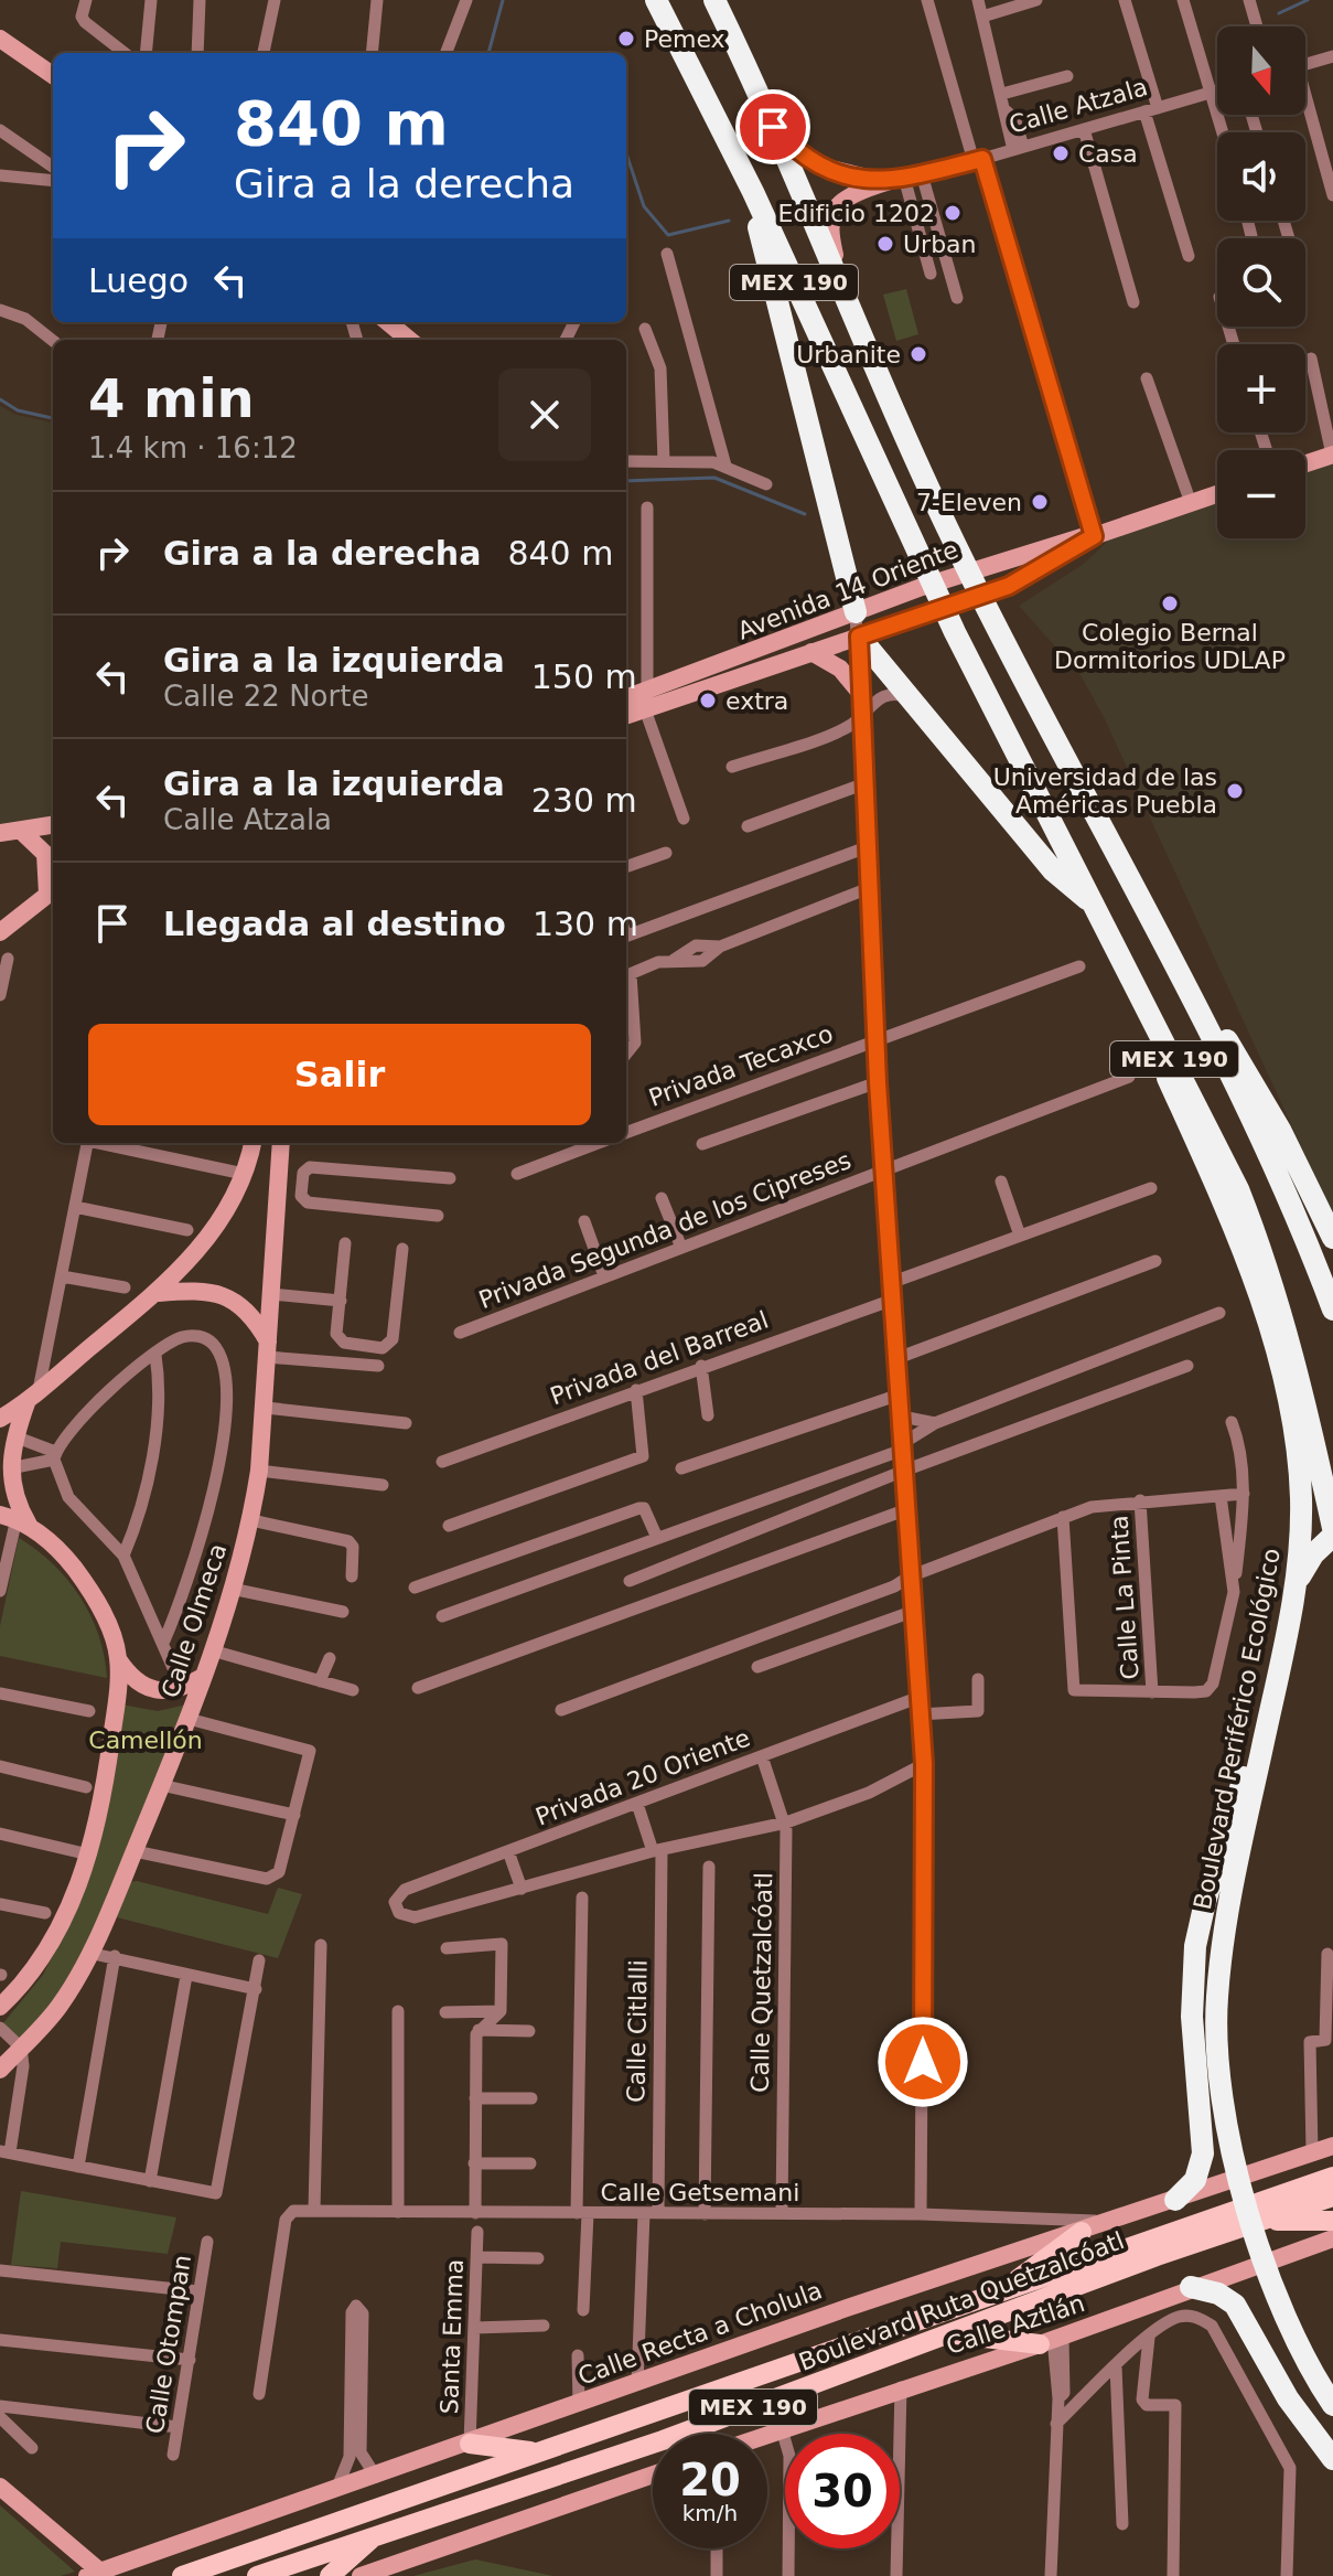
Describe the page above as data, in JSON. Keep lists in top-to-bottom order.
{
  "streets": {
    "highway": ["MEX 190", "Boulevard Periférico Ecológico"],
    "main road": [
      "Calle Atzala",
      "Avenida 14 Oriente",
      "Calle Olmeca",
      "Boulevard Ruta Quetzalcóatl",
      "Calle Aztlán",
      "Calle Recta a Cholula"
    ],
    "street": [
      "Privada Tecaxco",
      "Privada Segunda de los Cipreses",
      "Privada del Barreal",
      "Calle La Pinta",
      "Privada 20 Oriente",
      "Calle Quetzalcóatl",
      "Calle Citlalli",
      "Calle Getsemani",
      "Santa Emma",
      "Calle Otompan"
    ]
  },
  "crossings": [
    ["Calle Atzala", "MEX 190"],
    ["MEX 190", "Boulevard Periférico Ecológico"],
    ["Privada 20 Oriente", "Calle Quetzalcóatl"],
    ["Privada 20 Oriente", "Calle Citlalli"],
    ["Calle Quetzalcóatl", "Calle Getsemani"],
    ["Calle Citlalli", "Calle Getsemani"],
    ["Calle Citlalli", "Calle Recta a Cholula"],
    ["Calle Getsemani", "Calle Recta a Cholula"],
    ["Calle Recta a Cholula", "Santa Emma"]
  ],
  "parks": ["Camellón"],
  "places": [
    "Pemex",
    "Casa",
    "Edificio 1202",
    "Urban",
    "Urbanite",
    "7-Eleven",
    "Colegio Bernal Dormitorios UDLAP",
    "extra",
    "Universidad de las Américas Puebla"
  ],
  "north": "bottom",
  "page": {
    "map_buttons": ["+", "−"],
    "turn": ["840 m", "Gira a la derecha"],
    "then": "Luego",
    "heading": ["4 min", "1.4 km · 16:12"],
    "list": [
      {
        "name": "Gira a la derecha",
        "value": "840 m"
      },
      {
        "name": "Gira a la izquierda",
        "note": "Calle 22 Norte",
        "value": "150 m"
      },
      {
        "name": "Gira a la izquierda",
        "note": "Calle Atzala",
        "value": "230 m"
      },
      {
        "name": "Llegada al destino",
        "value": "130 m"
      }
    ],
    "buttons": "Salir",
    "speed": "20 km/h",
    "limit": "30"
  }
}
